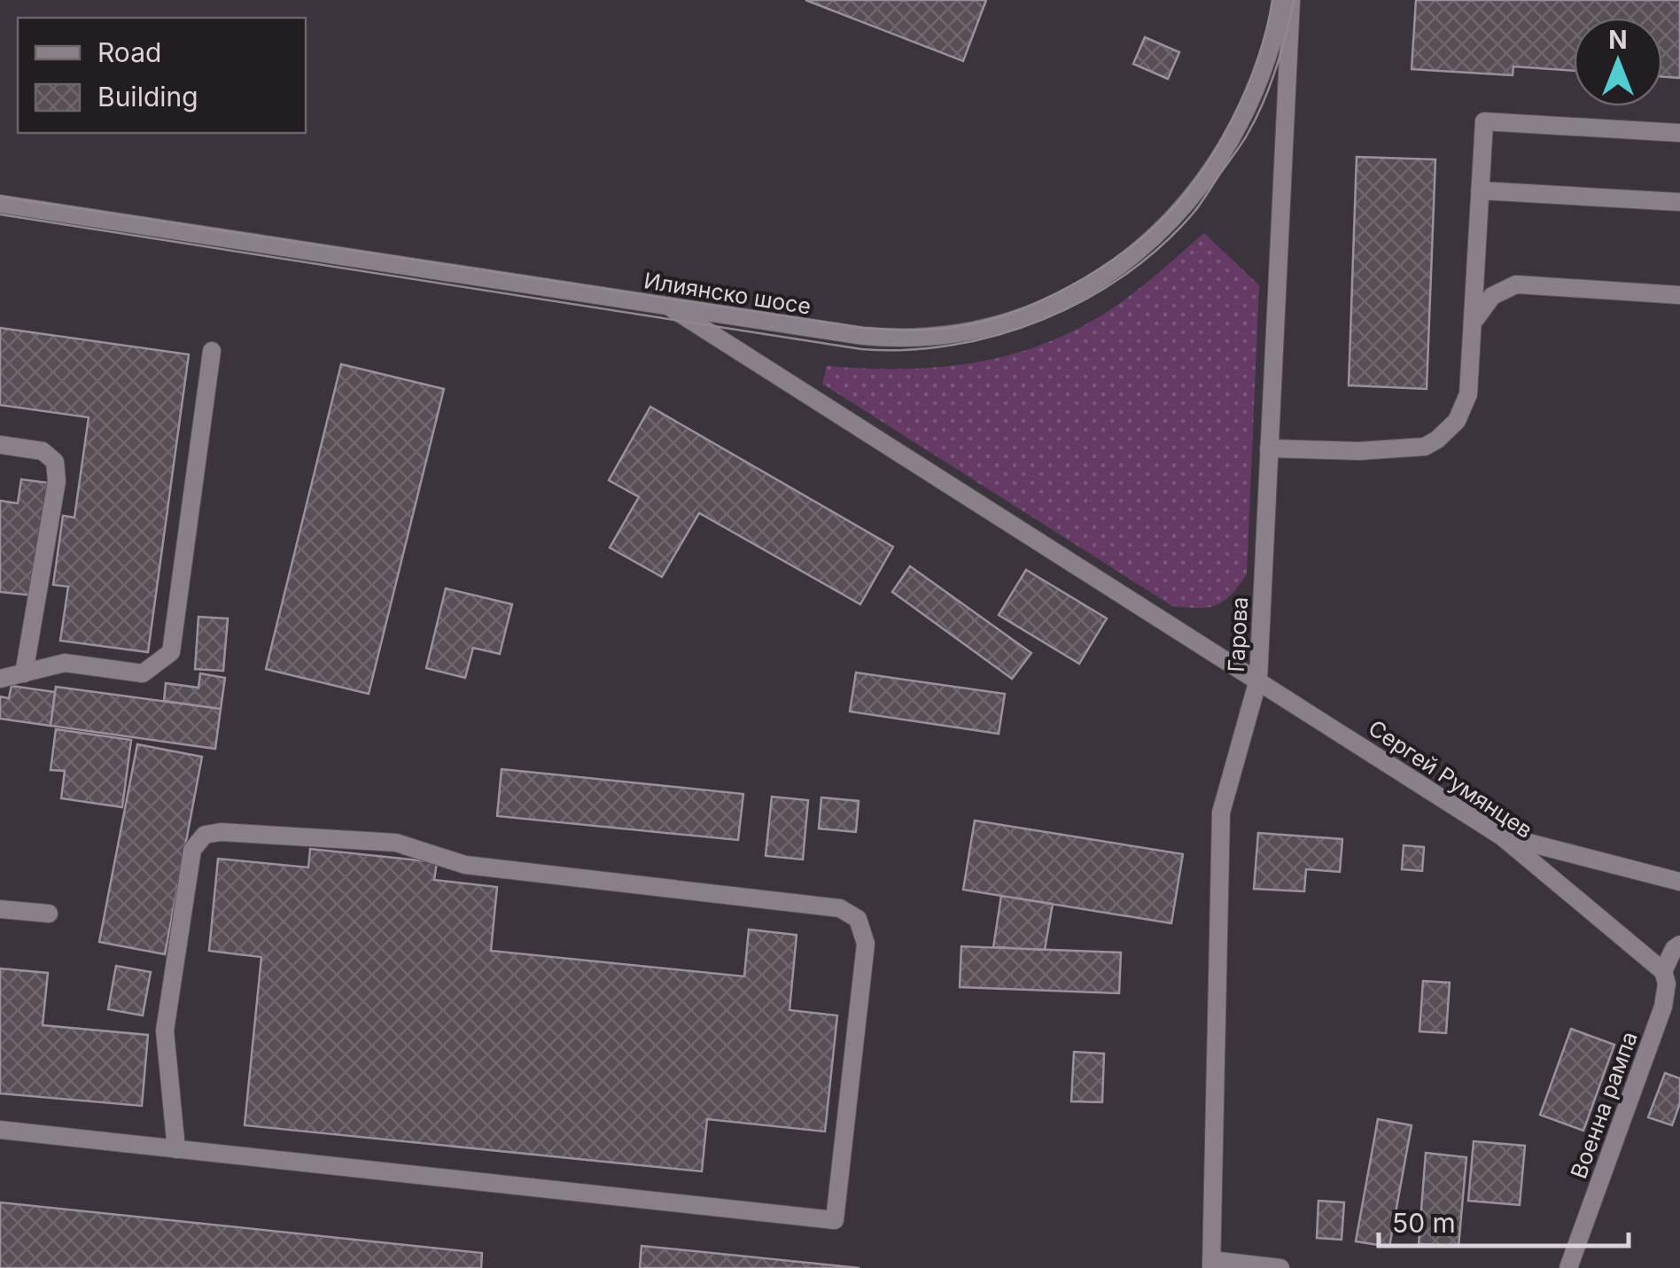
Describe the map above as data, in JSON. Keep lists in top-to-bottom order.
{
  "streets": {
    "street": [
      "Илиянско шосе",
      "Гарова",
      "Сергей Румянцев",
      "Военна рампа"
    ]
  },
  "crossings": [
    ["Илиянско шосе", "Сергей Румянцев"],
    ["Гарова", "Сергей Румянцев"],
    ["Сергей Румянцев", "Военна рампа"]
  ],
  "legend": ["Road", "Building"],
  "scale_bar": "50 m",
  "north": "top"
}
